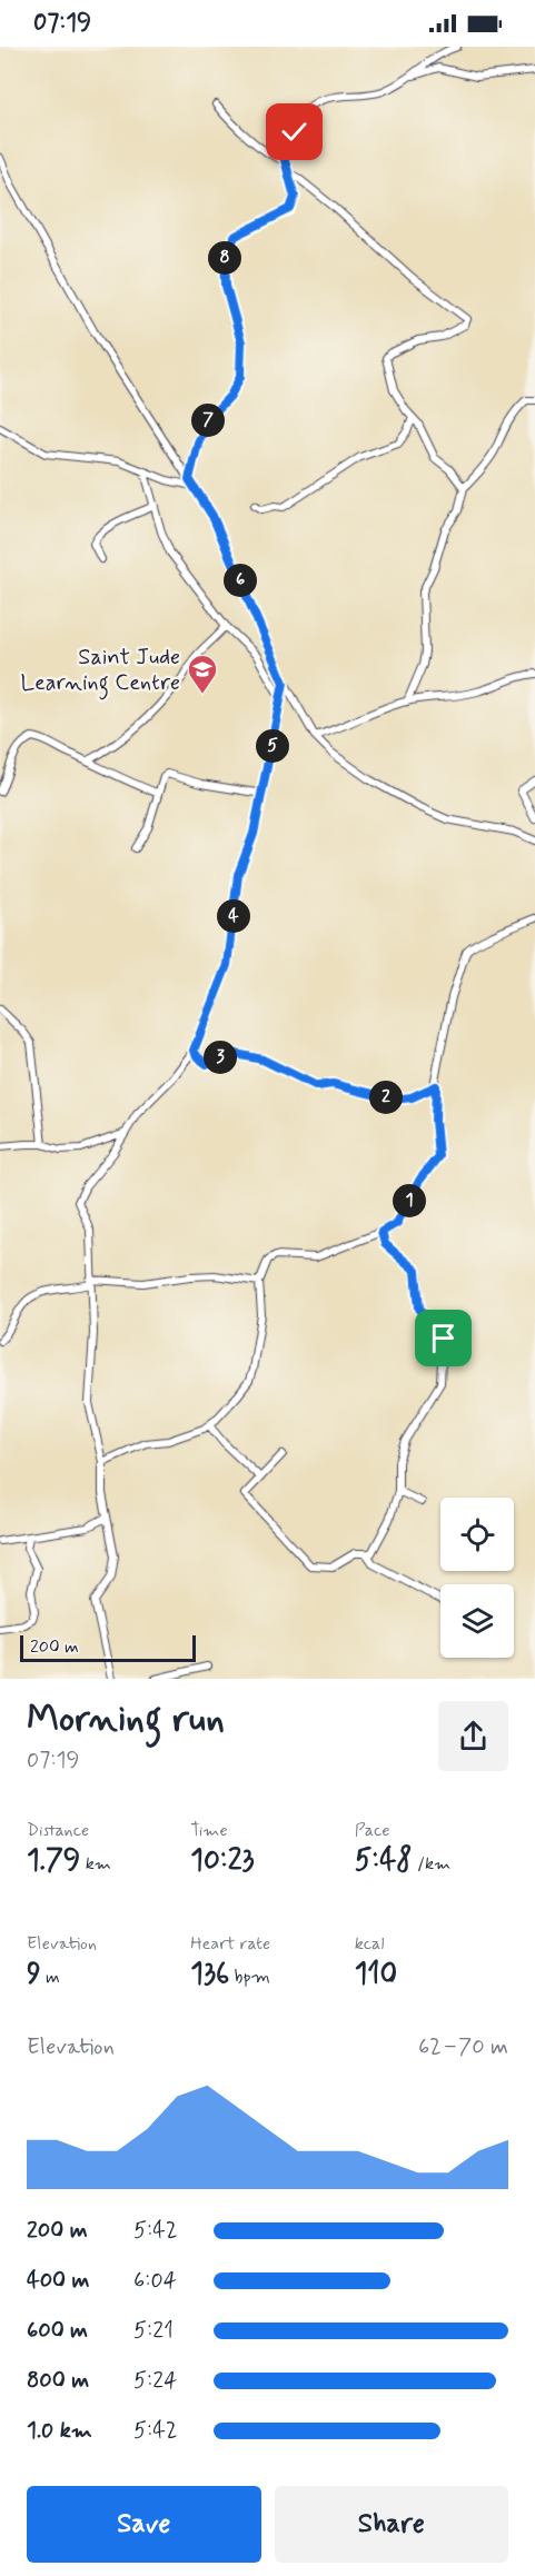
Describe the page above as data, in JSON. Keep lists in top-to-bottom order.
{
  "places": {
    "school or university": ["Saint Jude Learning Centre"]
  },
  "scale_bar": "200 m",
  "page": {
    "status": "07:19",
    "pins": [
      "8",
      "7",
      "6",
      "5",
      "4",
      "3",
      "2",
      "1"
    ],
    "scale": "200 m",
    "heading": ["Morning run", "07:19"],
    "stats": [
      ["Distance", "1.79 km"],
      ["Time", "10:23"],
      ["Pace", "5:48 /km"],
      ["Elevation", "9 m"],
      ["Heart rate", "136 bpm"],
      ["kcal", "110"]
    ],
    "chart": ["Elevation", "62–70 m"],
    "list": [
      {
        "name": "200 m",
        "note": "5:42"
      },
      {
        "name": "400 m",
        "note": "6:04"
      },
      {
        "name": "600 m",
        "note": "5:21"
      },
      {
        "name": "800 m",
        "note": "5:24"
      },
      {
        "name": "1.0 km",
        "note": "5:42"
      }
    ],
    "buttons": ["Save", "Share"]
  }
}
